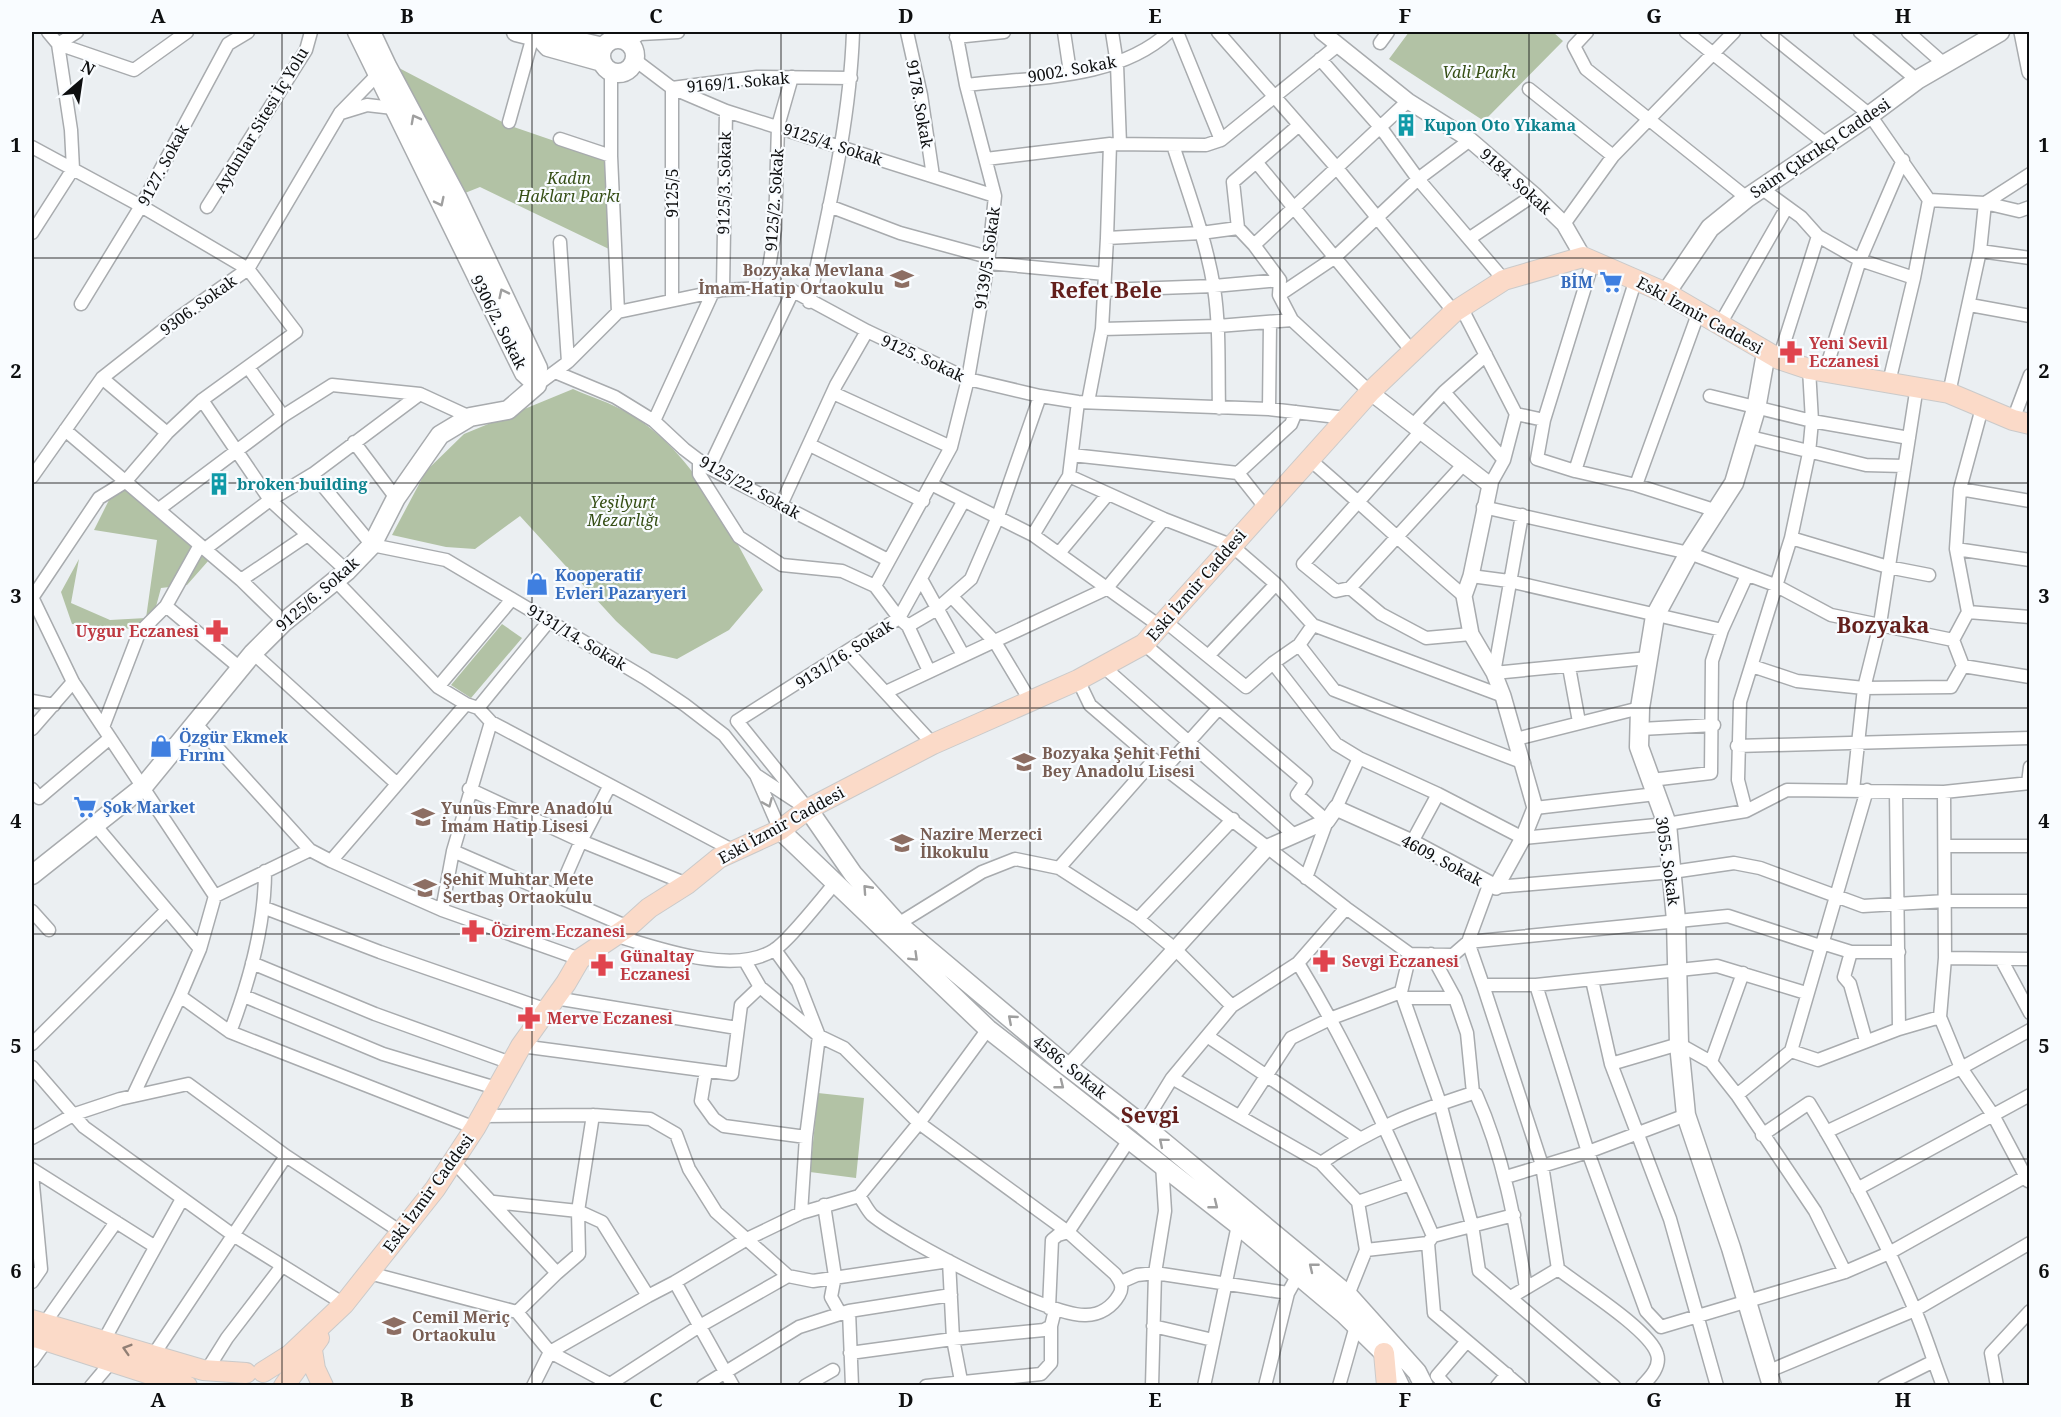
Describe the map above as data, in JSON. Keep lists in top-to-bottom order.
{
  "streets": {
    "main road": [
      "Saim Çıkrıkçı Caddesi",
      "Eski İzmir Caddesi",
      "9306/2. Sokak",
      "9125/6. Sokak",
      "3055. Sokak",
      "4586. Sokak"
    ],
    "street": [
      "9002. Sokak",
      "9169/1. Sokak",
      "9178. Sokak",
      "Aydınlar Sitesi İç Yolu",
      "9125/4. Sokak",
      "9127. Sokak",
      "9184. Sokak",
      "9125/3. Sokak",
      "9125/5",
      "9125/2. Sokak",
      "9139/5. Sokak",
      "9306. Sokak",
      "9125. Sokak",
      "9125/22. Sokak",
      "9131/14. Sokak",
      "9131/16. Sokak",
      "4609. Sokak"
    ]
  },
  "crossings": [
    ["9002. Sokak", "9139/5. Sokak"],
    ["9169/1. Sokak", "9125/4. Sokak"],
    ["9169/1. Sokak", "9125/5"],
    ["9169/1. Sokak", "9125/2. Sokak"],
    ["9178. Sokak", "9125/4. Sokak"],
    ["9125/4. Sokak", "9125/3. Sokak"],
    ["9125/4. Sokak", "9125/5"],
    ["9125/4. Sokak", "9125/2. Sokak"],
    ["9125/4. Sokak", "9139/5. Sokak"],
    ["Saim Çıkrıkçı Caddesi", "Eski İzmir Caddesi"],
    ["9184. Sokak", "Eski İzmir Caddesi"],
    ["9125/3. Sokak", "9125. Sokak"],
    ["9125/5", "9125. Sokak"],
    ["9125/2. Sokak", "9125. Sokak"],
    ["9139/5. Sokak", "9125. Sokak"],
    ["9139/5. Sokak", "9125/22. Sokak"],
    ["9306. Sokak", "9306/2. Sokak"],
    ["Eski İzmir Caddesi", "9125. Sokak"],
    ["Eski İzmir Caddesi", "9131/14. Sokak"],
    ["Eski İzmir Caddesi", "9131/16. Sokak"],
    ["Eski İzmir Caddesi", "3055. Sokak"],
    ["Eski İzmir Caddesi", "4586. Sokak"],
    ["9306/2. Sokak", "9125/6. Sokak"],
    ["9125/22. Sokak", "9125/6. Sokak"],
    ["9125/6. Sokak", "9131/14. Sokak"],
    ["9131/14. Sokak", "9131/16. Sokak"],
    ["9131/14. Sokak", "4586. Sokak"],
    ["9131/16. Sokak", "4586. Sokak"]
  ],
  "districts": ["Refet Bele", "Bozyaka", "Sevgi"],
  "parks": ["Vali Parkı", "Kadın Hakları Parkı", "Yeşilyurt Mezarlığı"],
  "places": {
    "building": ["Kupon Oto Yıkama", "broken building"],
    "school or university": [
      "Bozyaka Mevlana İmam-Hatip Ortaokulu",
      "Bozyaka Şehit Fethi Bey Anadolu Lisesi",
      "Yunus Emre Anadolu İmam Hatip Lisesi",
      "Nazire Merzeci İlkokulu",
      "Şehit Muhtar Mete Sertbaş Ortaokulu",
      "Cemil Meriç Ortaokulu"
    ],
    "supermarket": ["BİM", "Şok Market"],
    "pharmacy": [
      "Yeni Sevil Eczanesi",
      "Uygur Eczanesi",
      "Özirem Eczanesi",
      "Sevgi Eczanesi",
      "Günaltay Eczanesi",
      "Merve Eczanesi"
    ],
    "shop": ["Kooperatif Evleri Pazaryeri", "Özgür Ekmek Fırını"]
  },
  "north": "top right",
  "grid": {
    "columns": [
      "A",
      "B",
      "C",
      "D",
      "E",
      "F",
      "G",
      "H"
    ],
    "rows": [
      "1",
      "2",
      "3",
      "4",
      "5",
      "6"
    ]
  }
}
